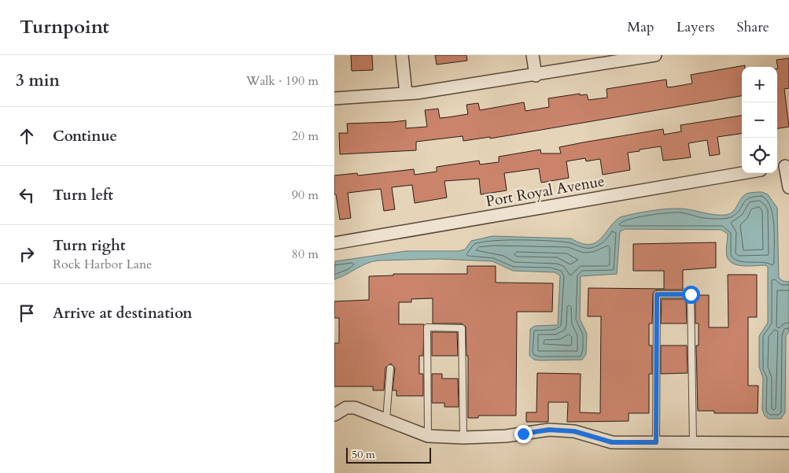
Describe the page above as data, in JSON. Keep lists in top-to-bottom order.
{
  "streets": {
    "street": ["Port Royal Avenue"]
  },
  "scale_bar": "50 m",
  "page": {
    "header": "Turnpoint",
    "nav": ["Map", "Layers", "Share"],
    "heading": ["3 min", "Walk · 190 m"],
    "map_buttons": ["+", "−"],
    "list": [
      ["Continue", "20 m"],
      ["Turn left", "90 m"],
      ["Turn right", "Rock Harbor Lane", "80 m"],
      "Arrive at destination"
    ],
    "scale": "50 m"
  }
}
